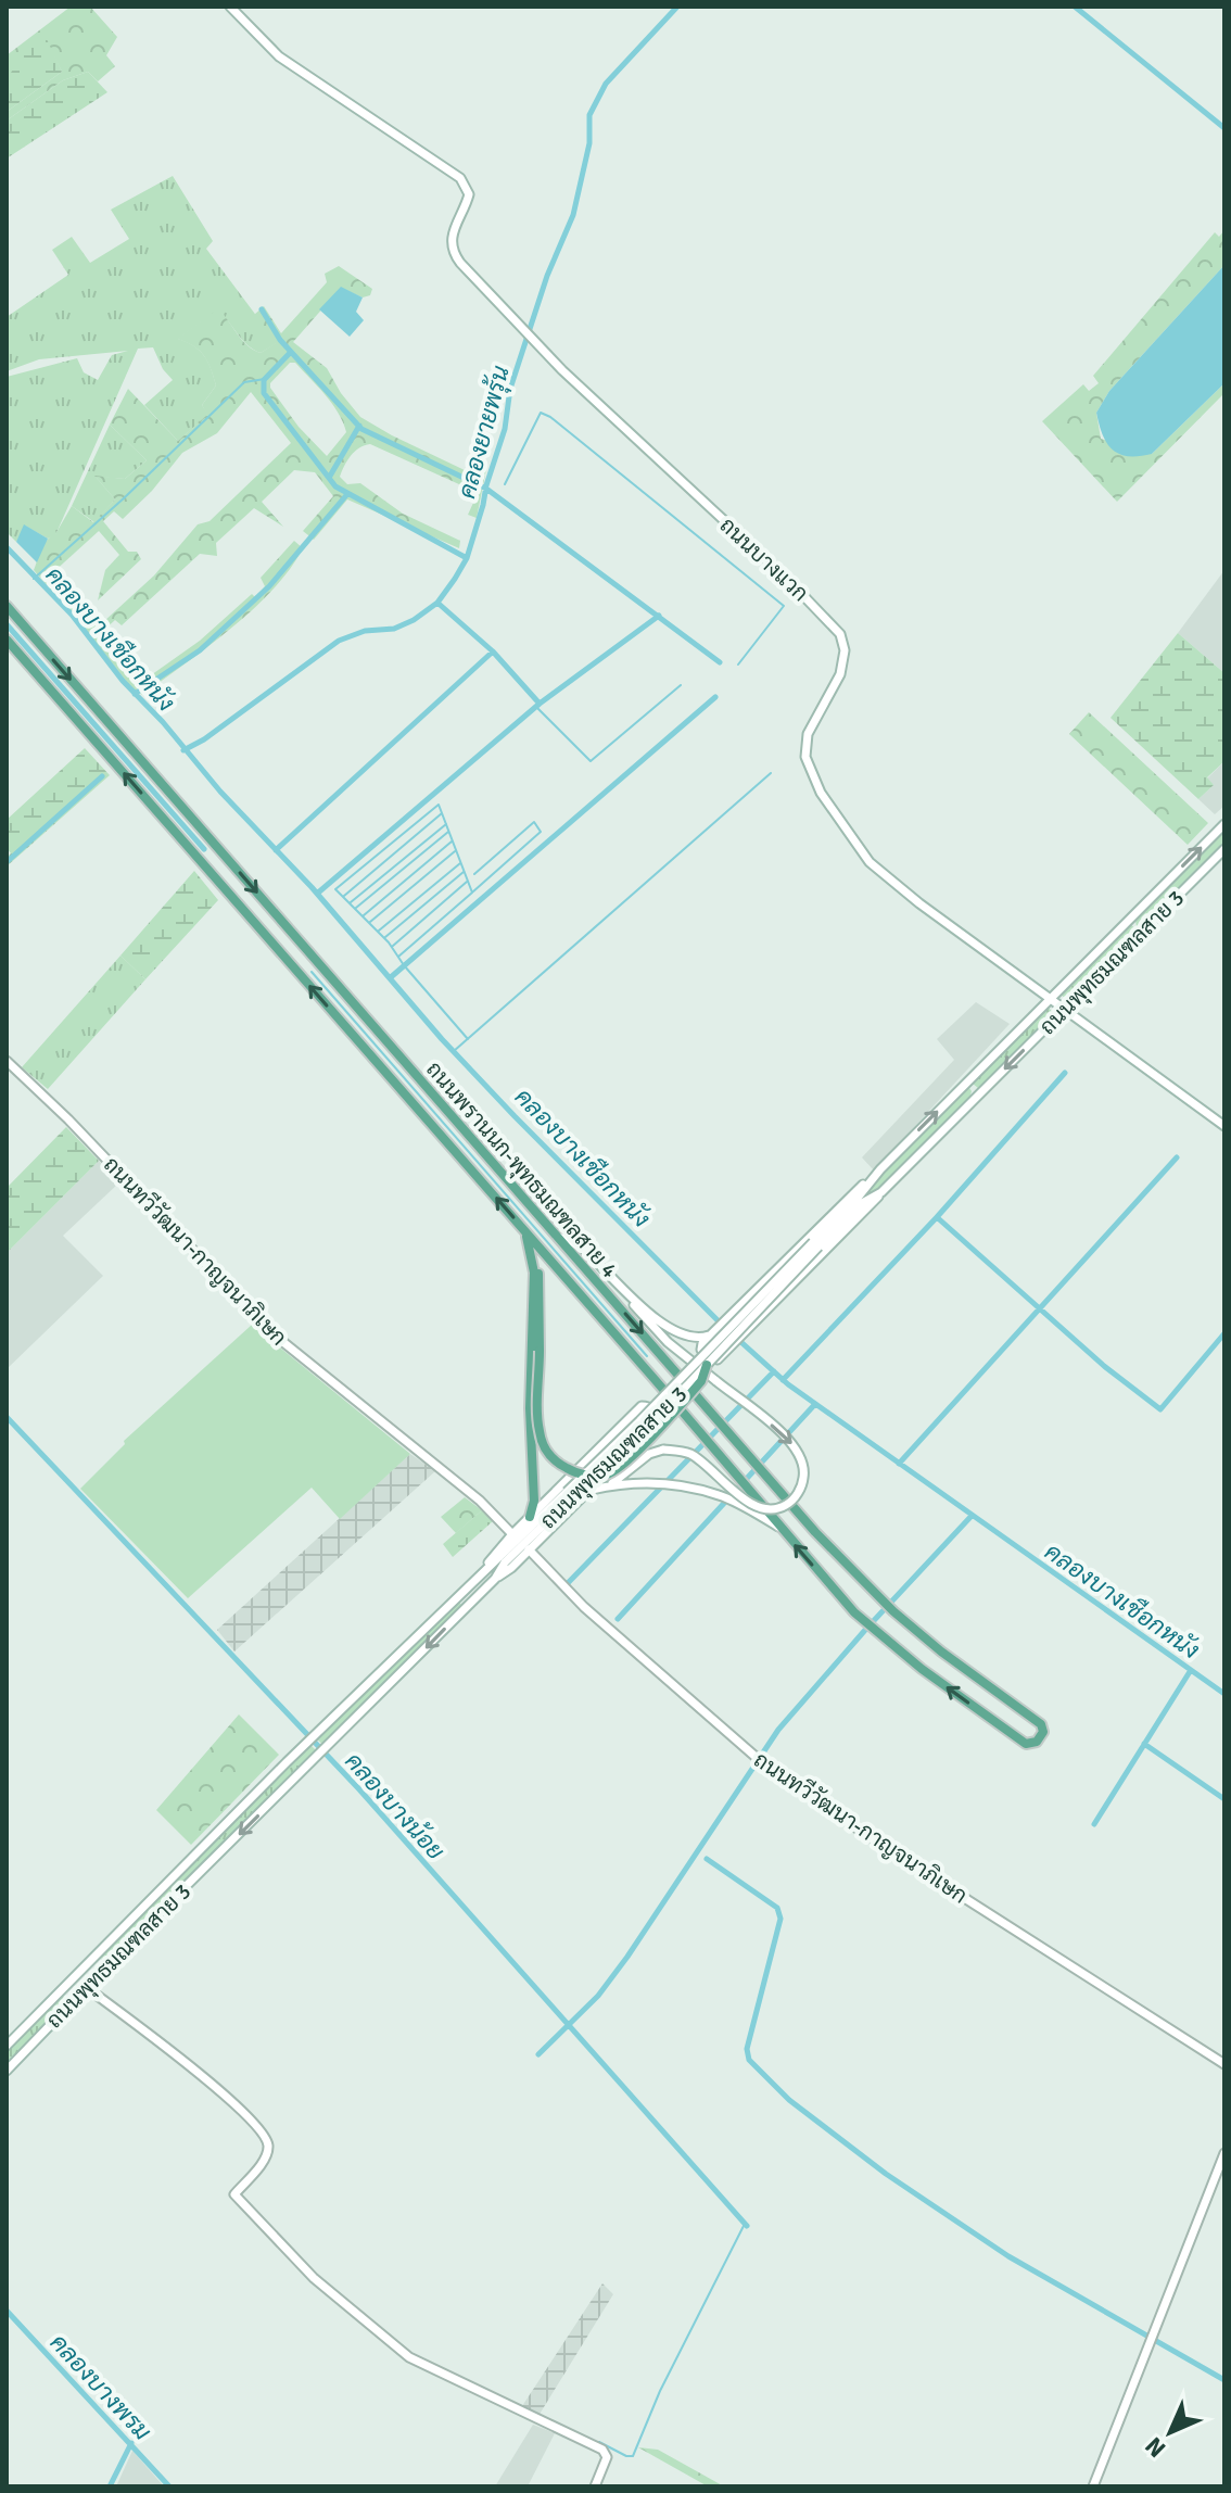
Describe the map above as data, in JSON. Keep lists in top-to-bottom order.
{
  "streets": {
    "main road": [
      "ถนนบางแวก",
      "ถนนพุทธมณฑลสาย 3",
      "ถนนพรานนก-พุทธมณฑลสาย 4",
      "ถนนทวีวัฒนา-กาญจนาภิเษก"
    ]
  },
  "crossings": [
    ["ถนนบางแวก", "ถนนพุทธมณฑลสาย 3"]
  ],
  "water": [
    "คลองยายพรุ้น",
    "คลองบางเชือกหนัง",
    "คลองบางน้อย",
    "คลองบางพรม"
  ],
  "north": "bottom left"
}
